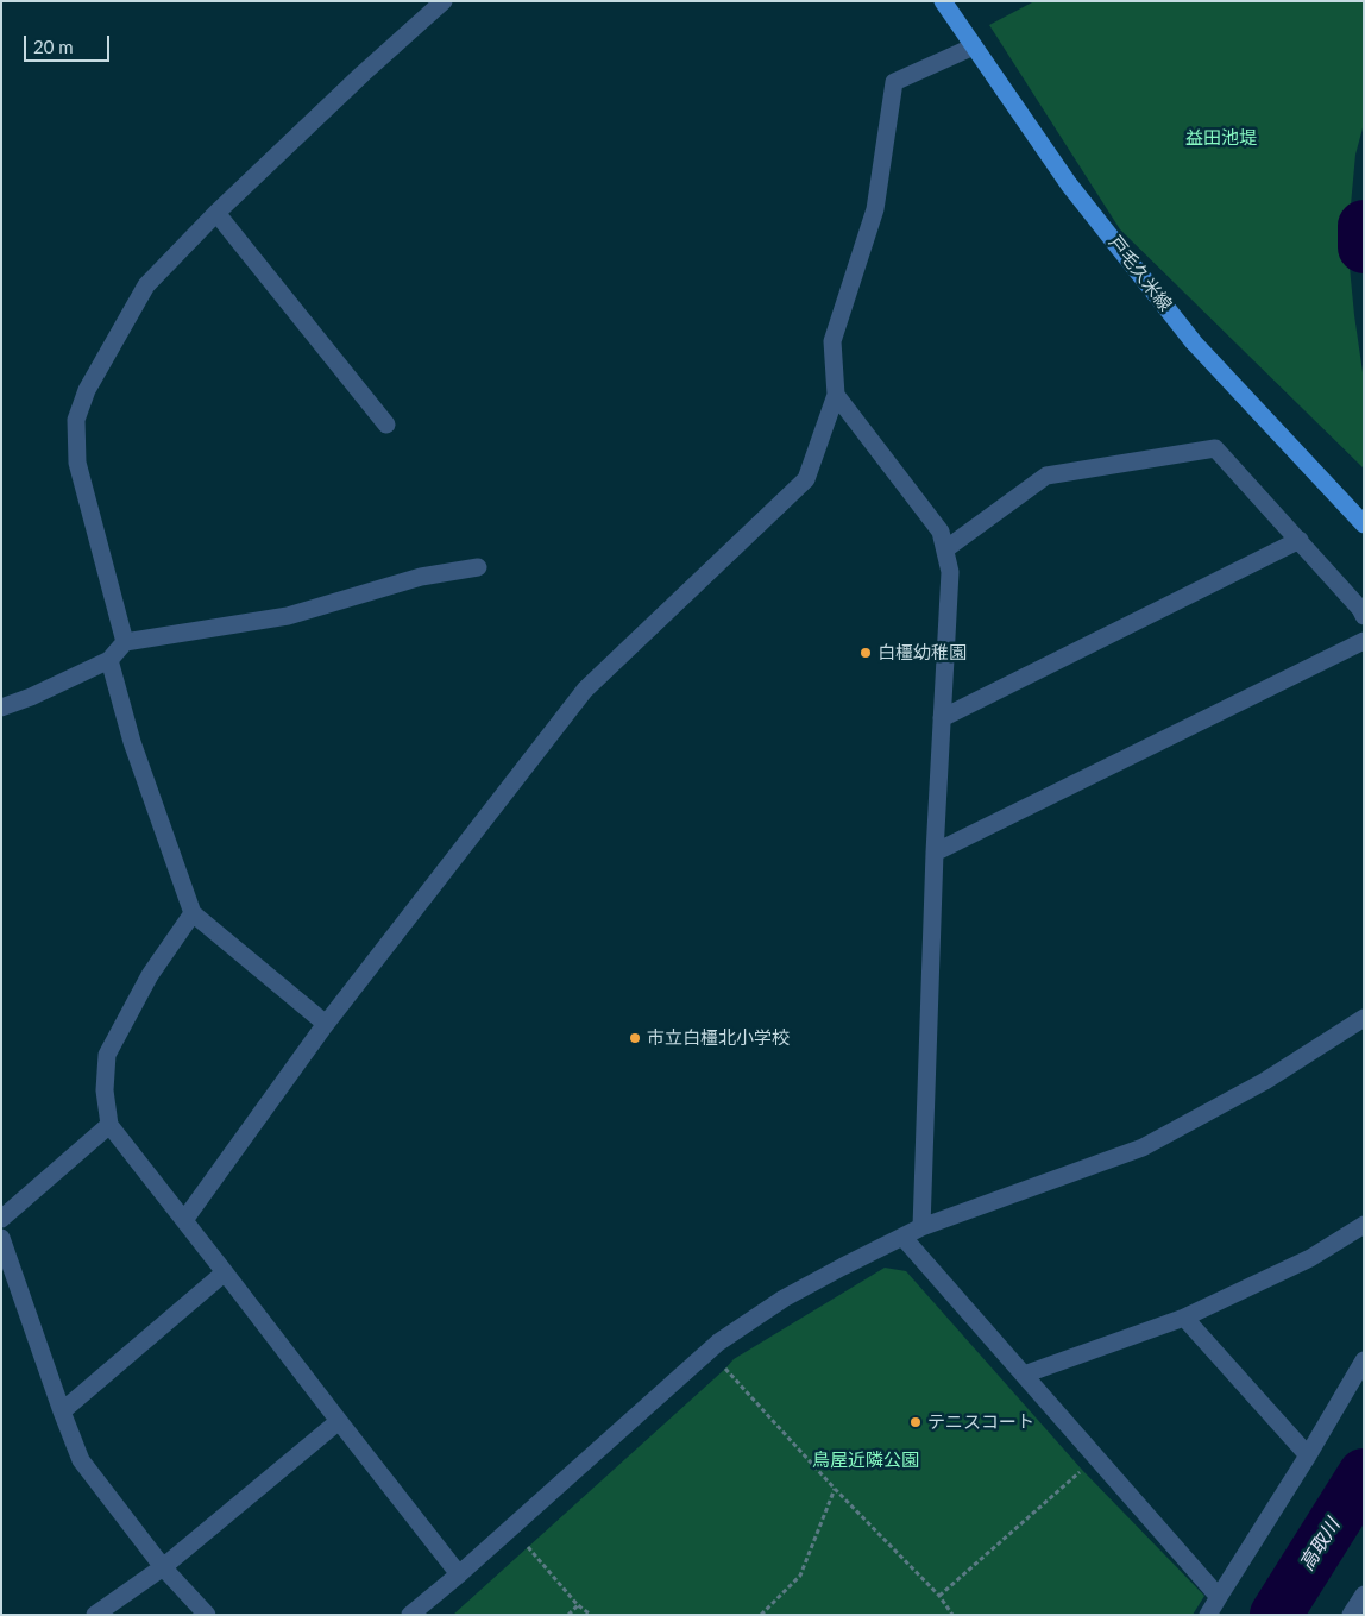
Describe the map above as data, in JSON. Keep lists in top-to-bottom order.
{
  "streets": {
    "main road": ["戸毛久米線"]
  },
  "water": ["高取川"],
  "parks": ["益田池堤", "鳥屋近隣公園"],
  "places": ["白橿幼稚園", "市立白橿北小学校", "テニスコート"],
  "scale_bar": "20 m"
}
